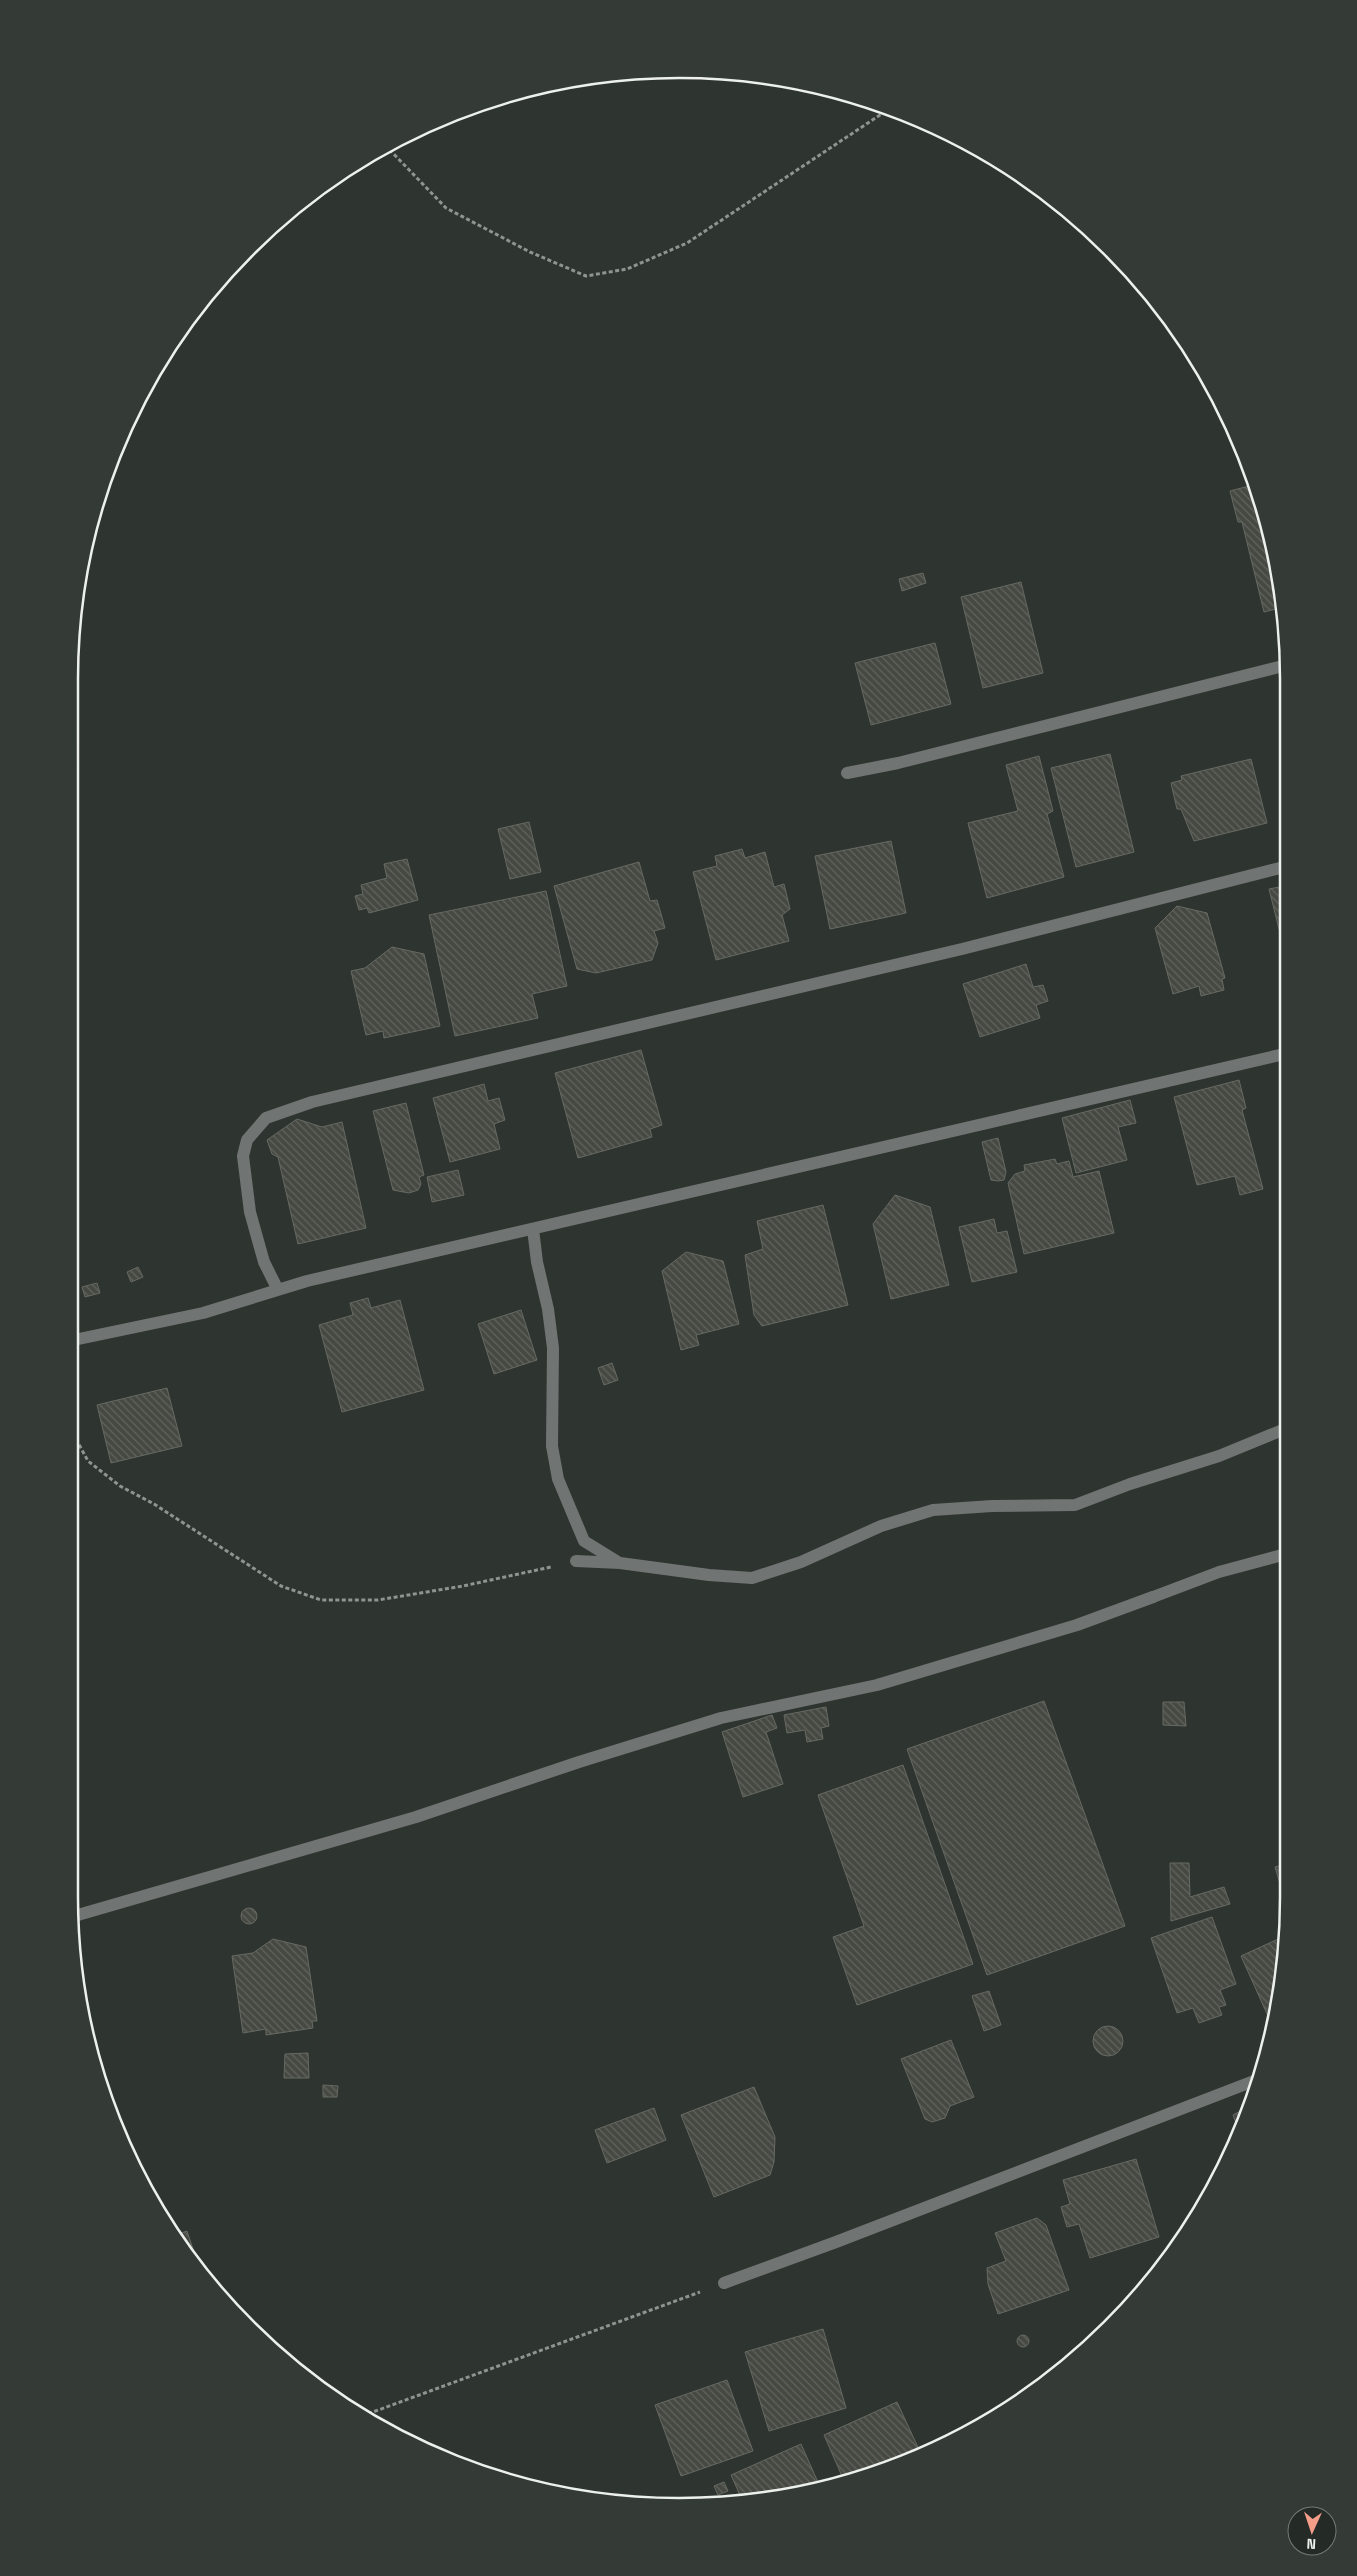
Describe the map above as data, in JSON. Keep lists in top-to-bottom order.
{
  "north": "bottom"
}
